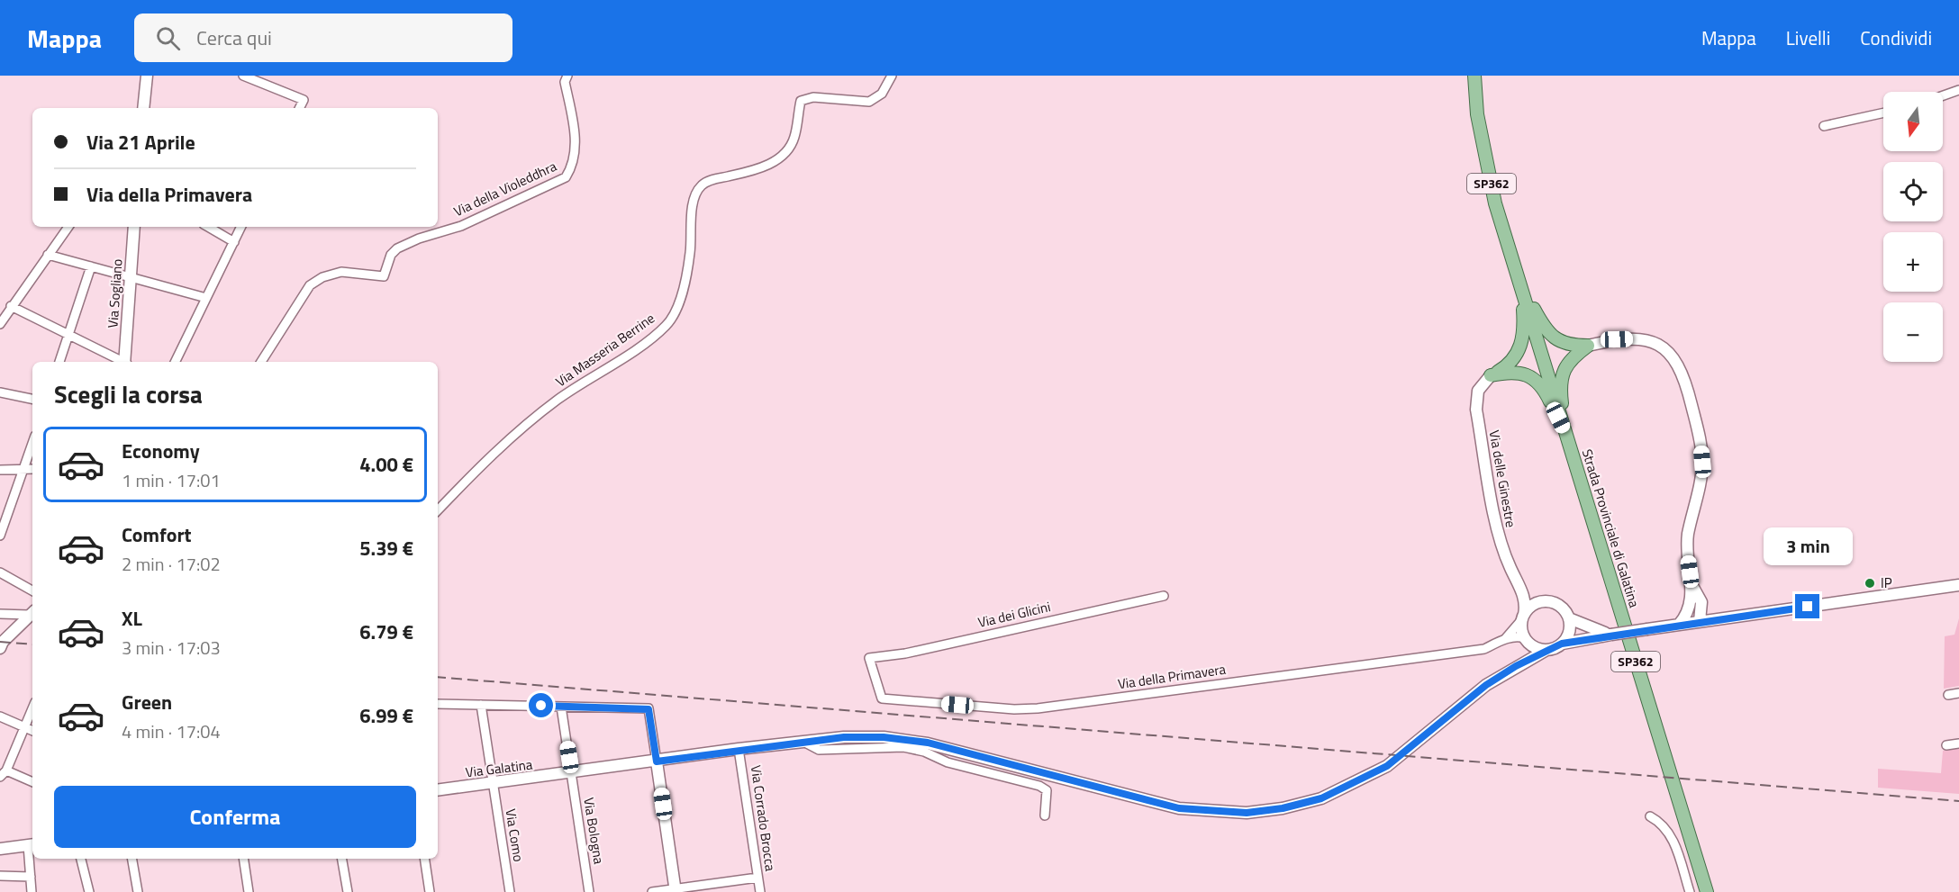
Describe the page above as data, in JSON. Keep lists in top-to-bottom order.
{
  "streets": {
    "main road": ["SP362", "Strada Provinciale di Galatina"],
    "street": [
      "Via della Violeddhra",
      "Via Sogliano",
      "Via Masseria Berrine",
      "Via delle Ginestre",
      "Via dei Glicini",
      "Via della Primavera",
      "Via Galatina",
      "Via Corrado Brocca",
      "Via Bologna",
      "Via Como"
    ]
  },
  "crossings": [
    ["Via delle Ginestre", "Via della Primavera"],
    ["Via delle Ginestre", "Via Galatina"],
    ["Via dei Glicini", "Via della Primavera"],
    ["Via della Primavera", "Via Galatina"],
    ["Via Galatina", "Via Corrado Brocca"],
    ["Via Galatina", "Via Bologna"],
    ["Via Galatina", "Via Como"]
  ],
  "places": ["IP"],
  "north": "bottom",
  "page": {
    "header": "Mappa",
    "search": "Cerca qui",
    "nav": ["Mappa", "Livelli", "Condividi"],
    "map_buttons": ["+", "−"],
    "banner": ["Via 21 Aprile", "Via della Primavera"],
    "heading": "Scegli la corsa",
    "list": [
      {
        "name": "Economy",
        "note": "1 min · 17:01",
        "value": "4.00 €"
      },
      {
        "name": "Comfort",
        "note": "2 min · 17:02",
        "value": "5.39 €"
      },
      {
        "name": "XL",
        "note": "3 min · 17:03",
        "value": "6.79 €"
      },
      {
        "name": "Green",
        "note": "4 min · 17:04",
        "value": "6.99 €"
      }
    ],
    "bubble": "3 min",
    "buttons": "Conferma"
  }
}
